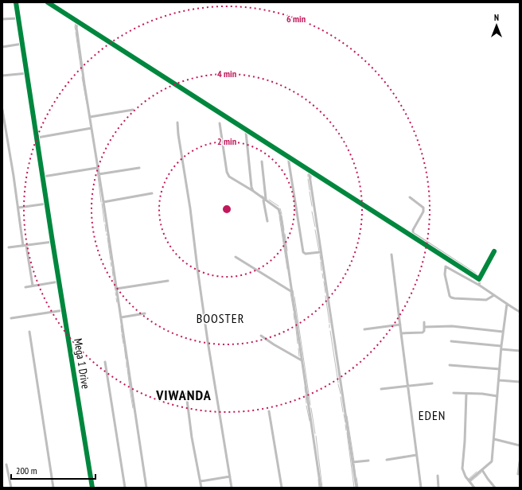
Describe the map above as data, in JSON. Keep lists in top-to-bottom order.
{
  "streets": {
    "street": ["Mega 1 Drive"]
  },
  "districts": ["BOOSTER", "VIWANDA", "EDEN"],
  "scale_bar": "200 m",
  "north": "top",
  "rings": ["6 min", "4 min", "2 min"]
}
